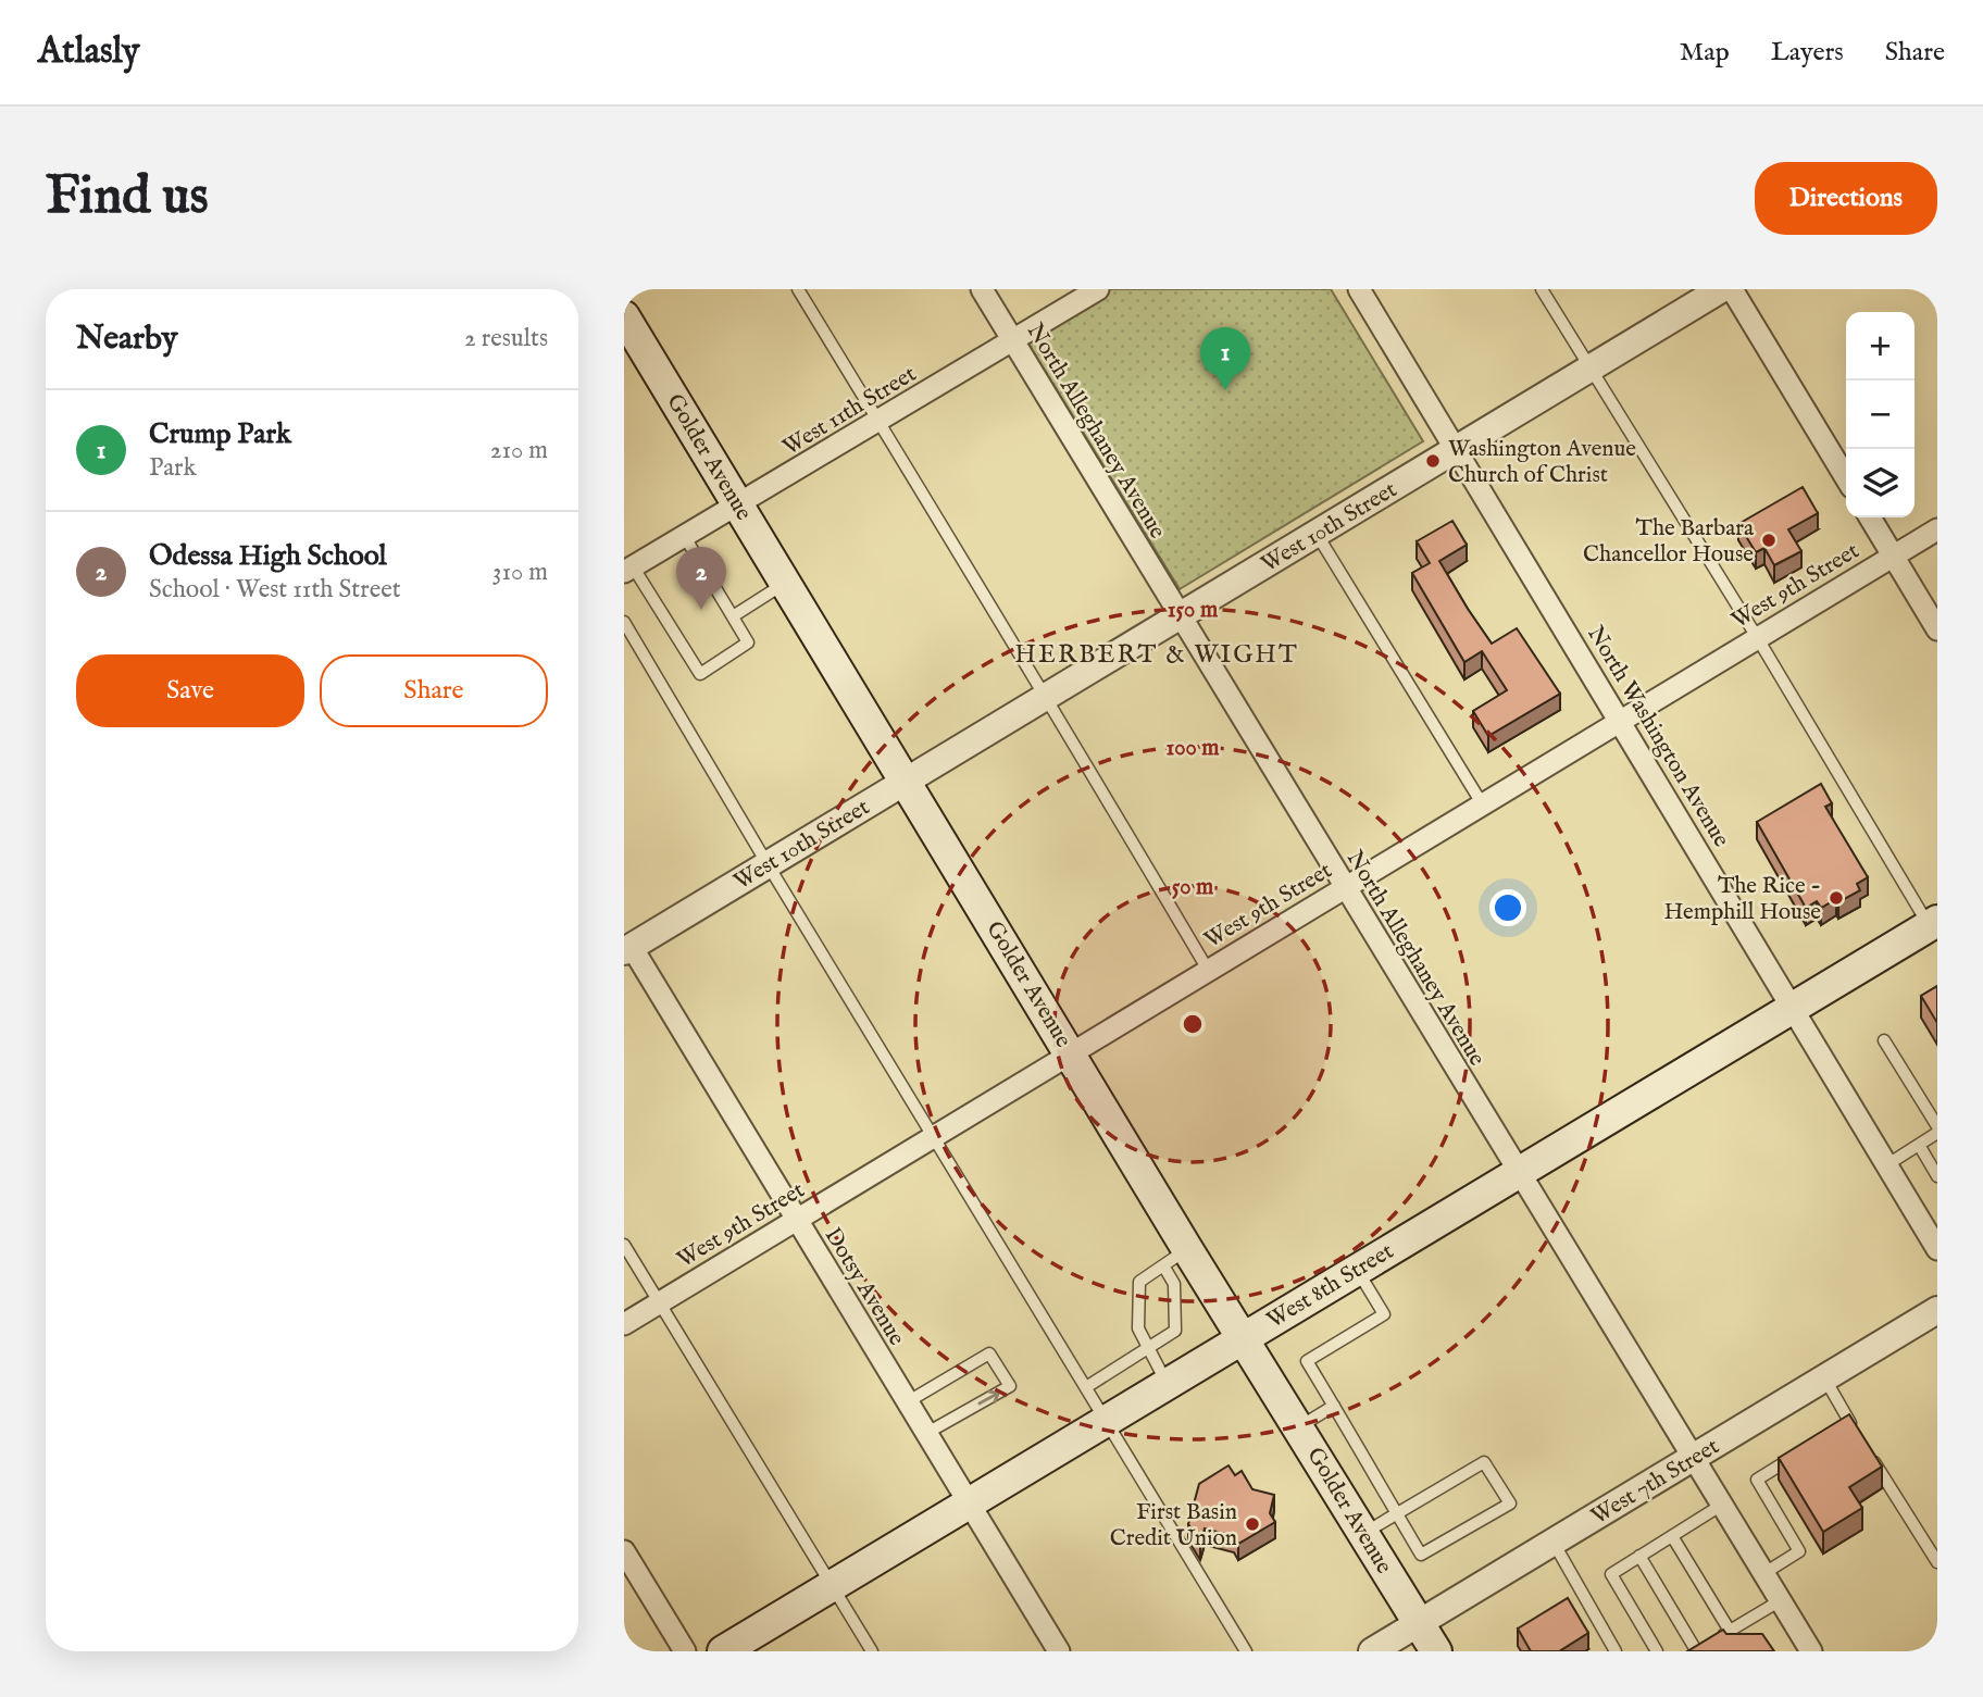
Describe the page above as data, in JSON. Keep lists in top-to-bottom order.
{
  "streets": {
    "main road": ["Golder Avenue", "West 8th Street"],
    "street": [
      "West 11th Street",
      "North Alleghaney Avenue",
      "West 10th Street",
      "West 9th Street",
      "North Washington Avenue",
      "Dotsy Avenue",
      "West 7th Street"
    ]
  },
  "crossings": [
    ["West 11th Street", "North Alleghaney Avenue"],
    ["West 11th Street", "Golder Avenue"],
    ["North Alleghaney Avenue", "West 10th Street"],
    ["North Alleghaney Avenue", "West 9th Street"],
    ["North Alleghaney Avenue", "West 8th Street"],
    ["North Alleghaney Avenue", "West 7th Street"],
    ["Golder Avenue", "West 10th Street"],
    ["Golder Avenue", "West 9th Street"],
    ["Golder Avenue", "West 8th Street"],
    ["Golder Avenue", "West 7th Street"],
    ["West 10th Street", "North Washington Avenue"],
    ["West 10th Street", "Dotsy Avenue"],
    ["West 9th Street", "North Washington Avenue"],
    ["West 9th Street", "Dotsy Avenue"],
    ["North Washington Avenue", "West 8th Street"],
    ["West 8th Street", "Dotsy Avenue"]
  ],
  "districts": ["HERBERT & WIGHT"],
  "places": [
    "Washington Avenue Church of Christ",
    "The Barbara Chancellor House",
    "The Rice - Hemphill House",
    "First Basin Credit Union"
  ],
  "page": {
    "header": "Atlasly",
    "nav": ["Map", "Layers", "Share"],
    "buttons": [
      "Directions",
      ["Save", "Share"]
    ],
    "title": "Find us",
    "heading": ["Nearby", "2 results"],
    "map_buttons": ["+", "−"],
    "pins": ["1", "2"],
    "list": [
      {
        "mark": "1",
        "name": "Crump Park",
        "note": "Park",
        "value": "210 m"
      },
      {
        "mark": "2",
        "name": "Odessa High School",
        "note": "School · West 11th Street",
        "value": "310 m"
      }
    ]
  },
  "rings": ["150 m", "100 m", "50 m"]
}
